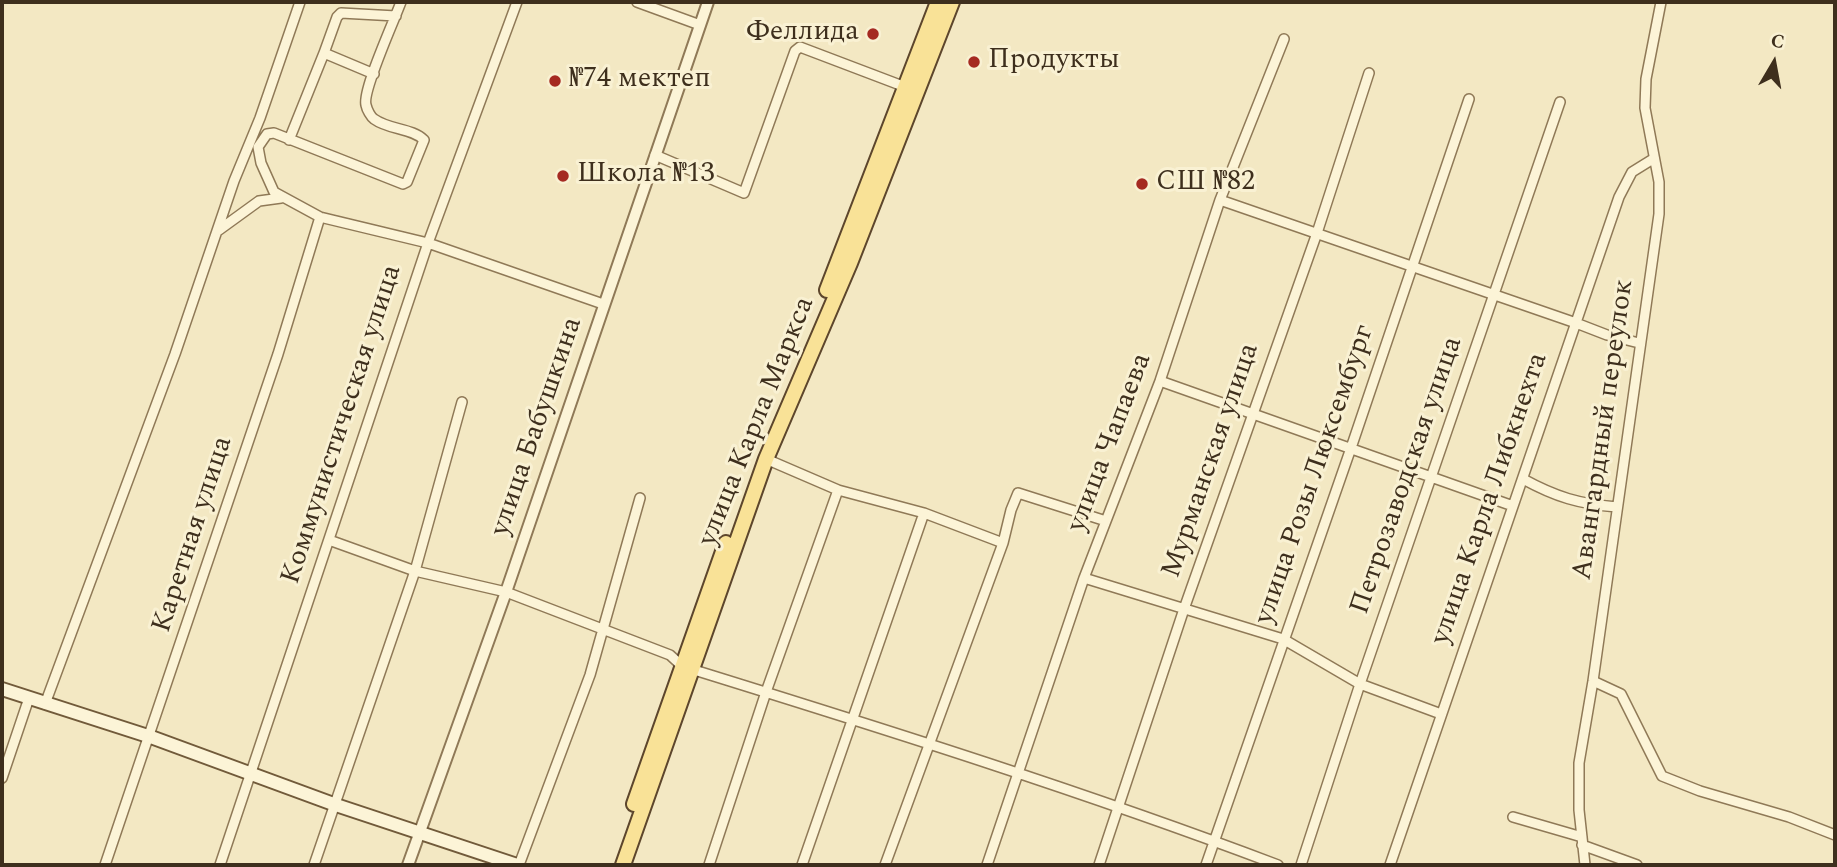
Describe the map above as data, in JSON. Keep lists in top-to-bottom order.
{
  "streets": {
    "main road": ["улица Карла Маркса"],
    "street": [
      "Коммунистическая улица",
      "улица Бабушкина",
      "Авангардный переулок",
      "улица Чапаева",
      "Мурманская улица",
      "улица Розы Люксембург",
      "Петрозаводская улица",
      "улица Карла Либкнехта",
      "Каретная улица"
    ]
  },
  "crossings": [
    ["Авангардный переулок", "улица Карла Либкнехта"]
  ],
  "places": [
    "Феллида",
    "Продукты",
    "№74 мектеп",
    "Школа №13",
    "СШ №82"
  ],
  "north": "top"
}
